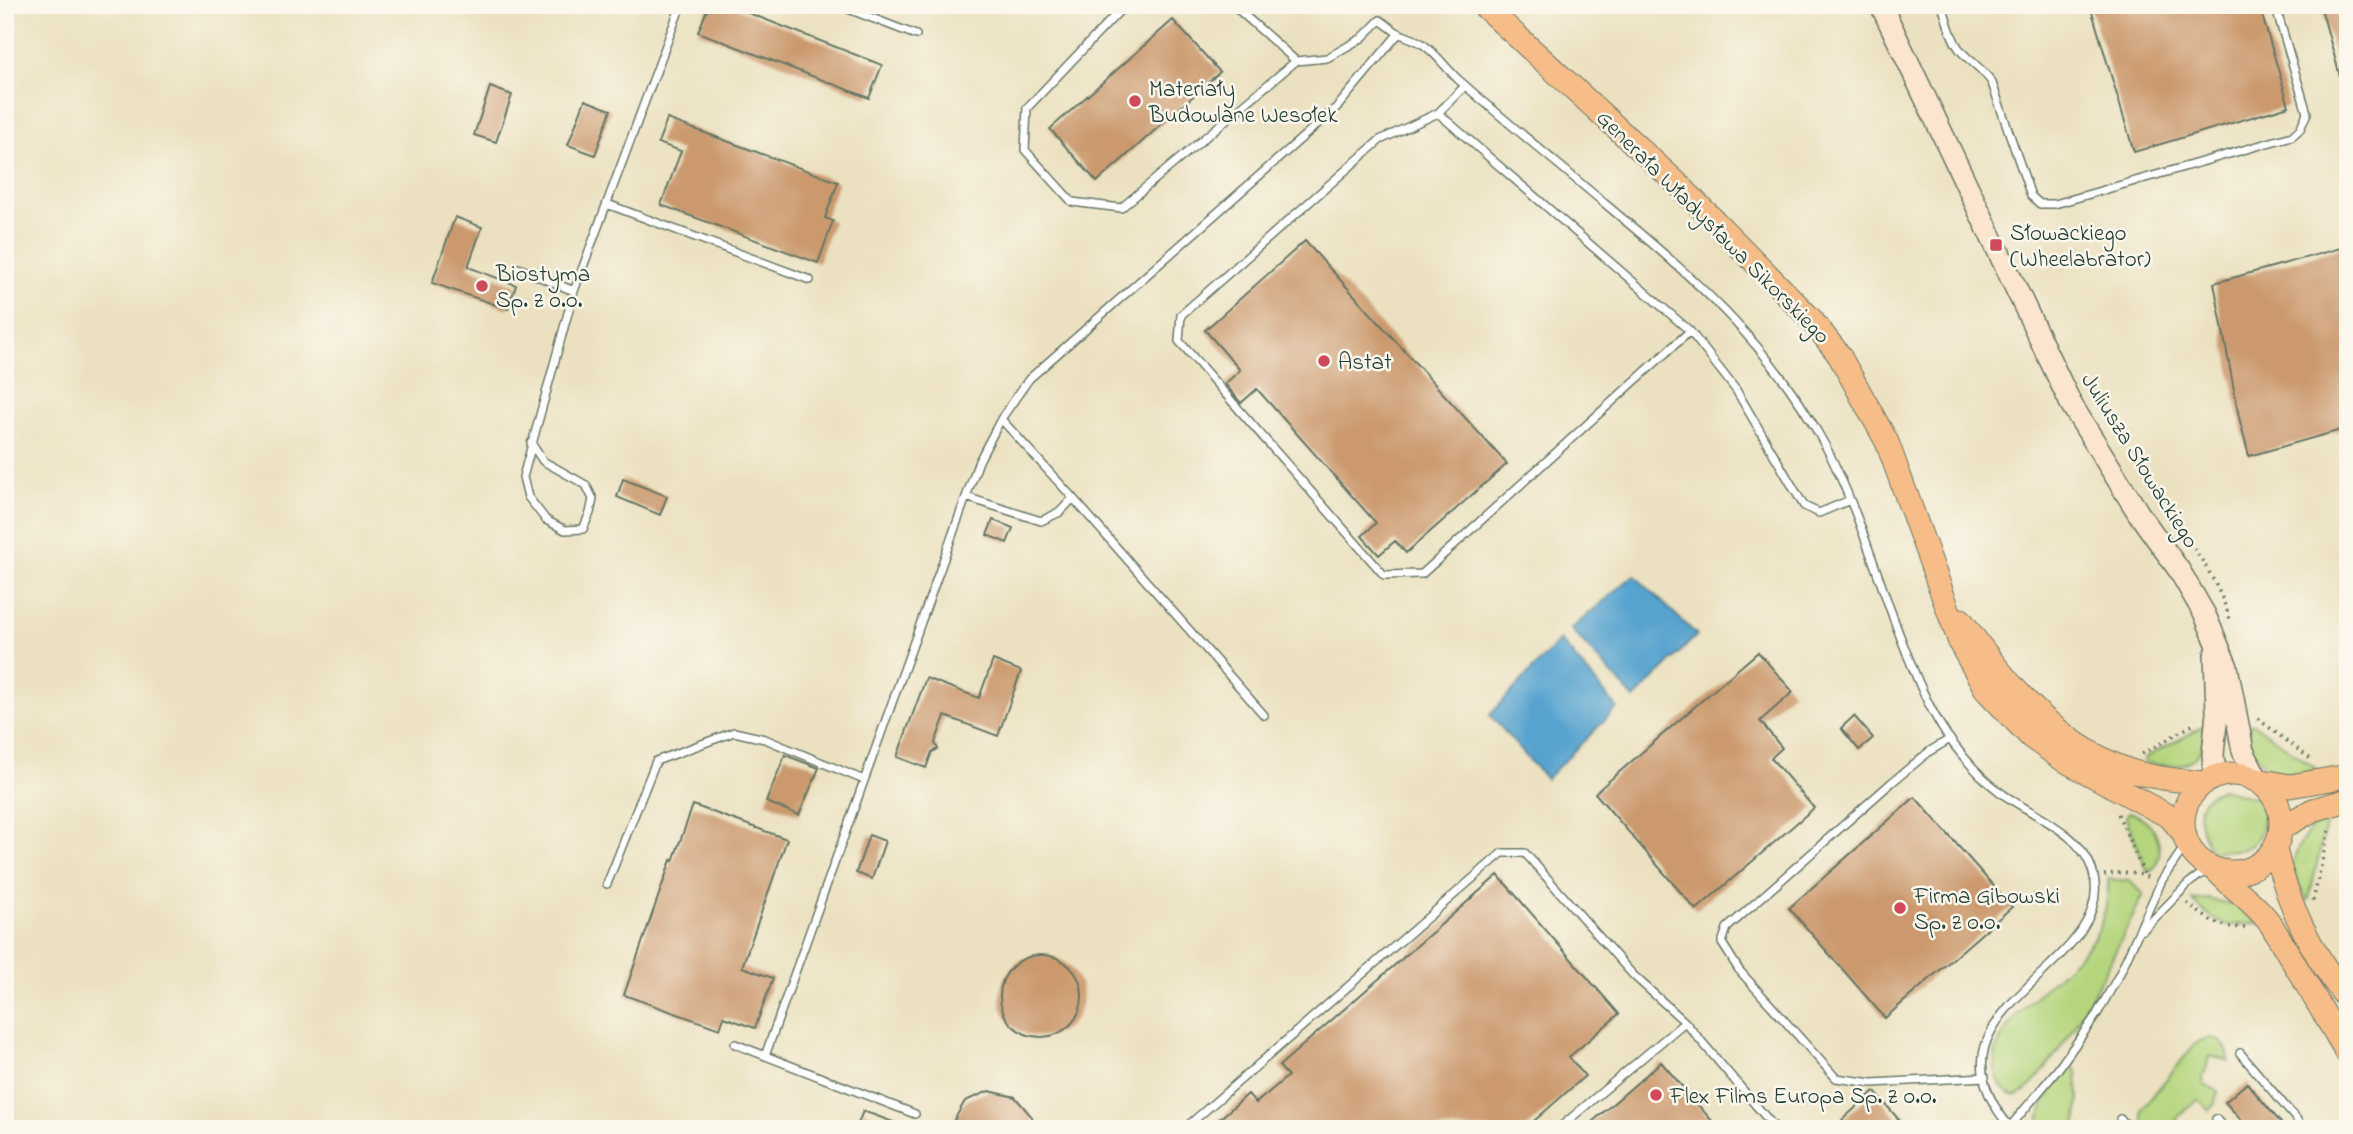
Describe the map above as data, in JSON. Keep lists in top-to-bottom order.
{
  "streets": {
    "main road": ["Generała Władysława Sikorskiego"],
    "street": ["Juliusza Słowackiego"]
  },
  "crossings": [
    ["Generała Władysława Sikorskiego", "Juliusza Słowackiego"]
  ],
  "places": {
    "other": [
      "Materiały Budowlane Wesołek",
      "Biostyma Sp. z o.o.",
      "Astat",
      "Firma Gibowski Sp. z o.o.",
      "Flex Films Europa Sp. z o.o."
    ],
    "transit": ["Słowackiego (Wheelabrator)"]
  }
}
